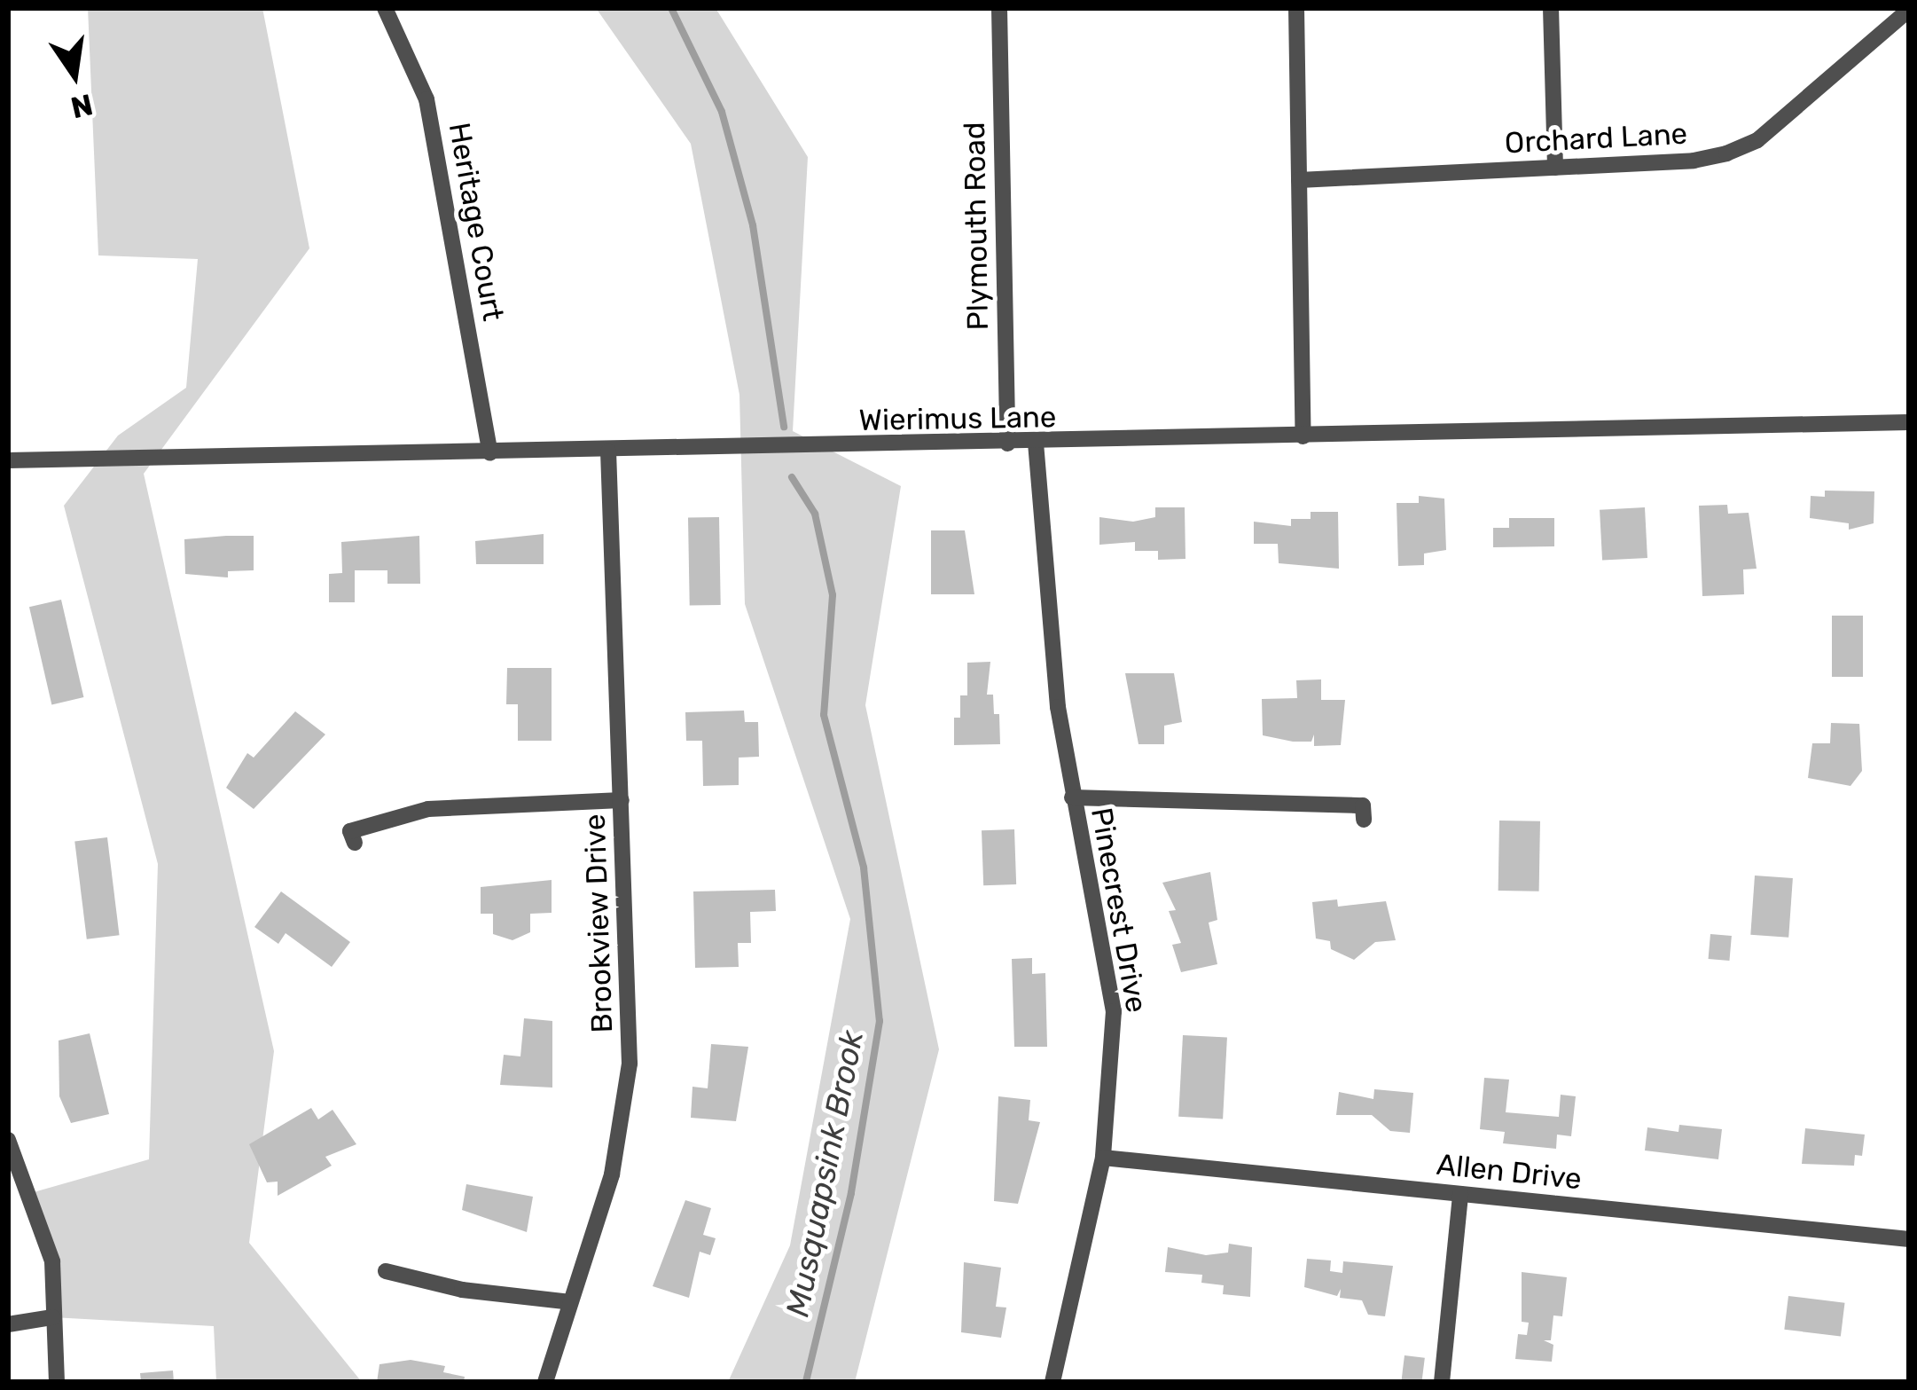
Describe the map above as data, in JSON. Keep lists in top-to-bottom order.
{
  "streets": {
    "street": [
      "Orchard Lane",
      "Heritage Court",
      "Plymouth Road",
      "Wierimus Lane",
      "Pinecrest Drive",
      "Brookview Drive",
      "Allen Drive"
    ]
  },
  "crossings": [
    ["Heritage Court", "Wierimus Lane"],
    ["Plymouth Road", "Wierimus Lane"],
    ["Wierimus Lane", "Pinecrest Drive"],
    ["Wierimus Lane", "Brookview Drive"],
    ["Pinecrest Drive", "Allen Drive"]
  ],
  "water": ["Musquapsink Brook"],
  "north": "bottom"
}
